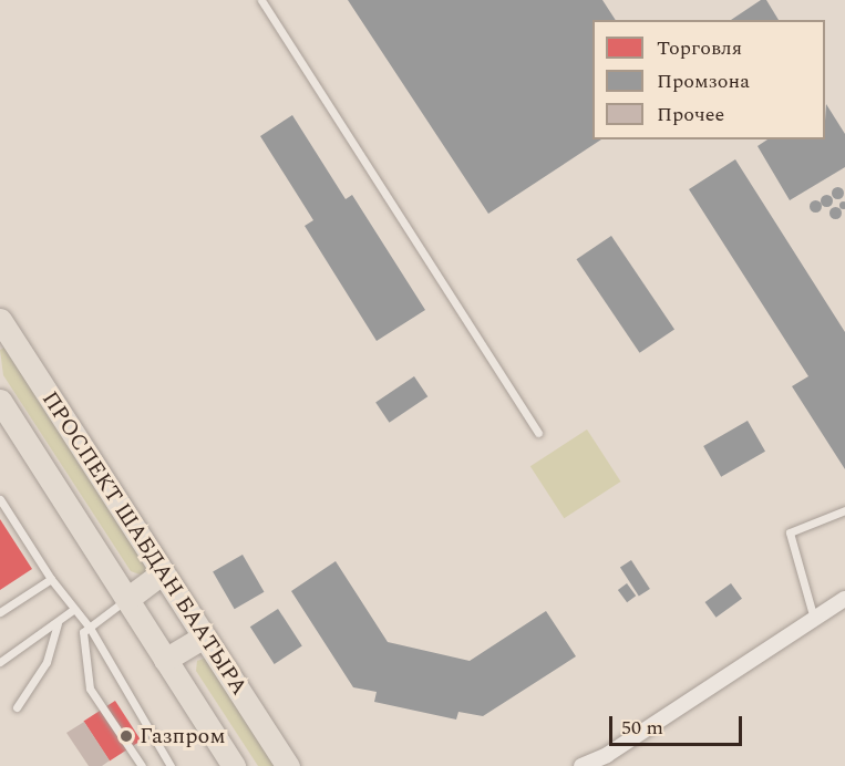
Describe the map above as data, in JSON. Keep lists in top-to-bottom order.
{
  "streets": {
    "main road": ["ПРОСПЕКТ ШАБДАН БААТЫРА"]
  },
  "places": ["Газпром"],
  "legend": ["Торговля", "Промзона", "Прочее"],
  "scale_bar": "50 m"
}
